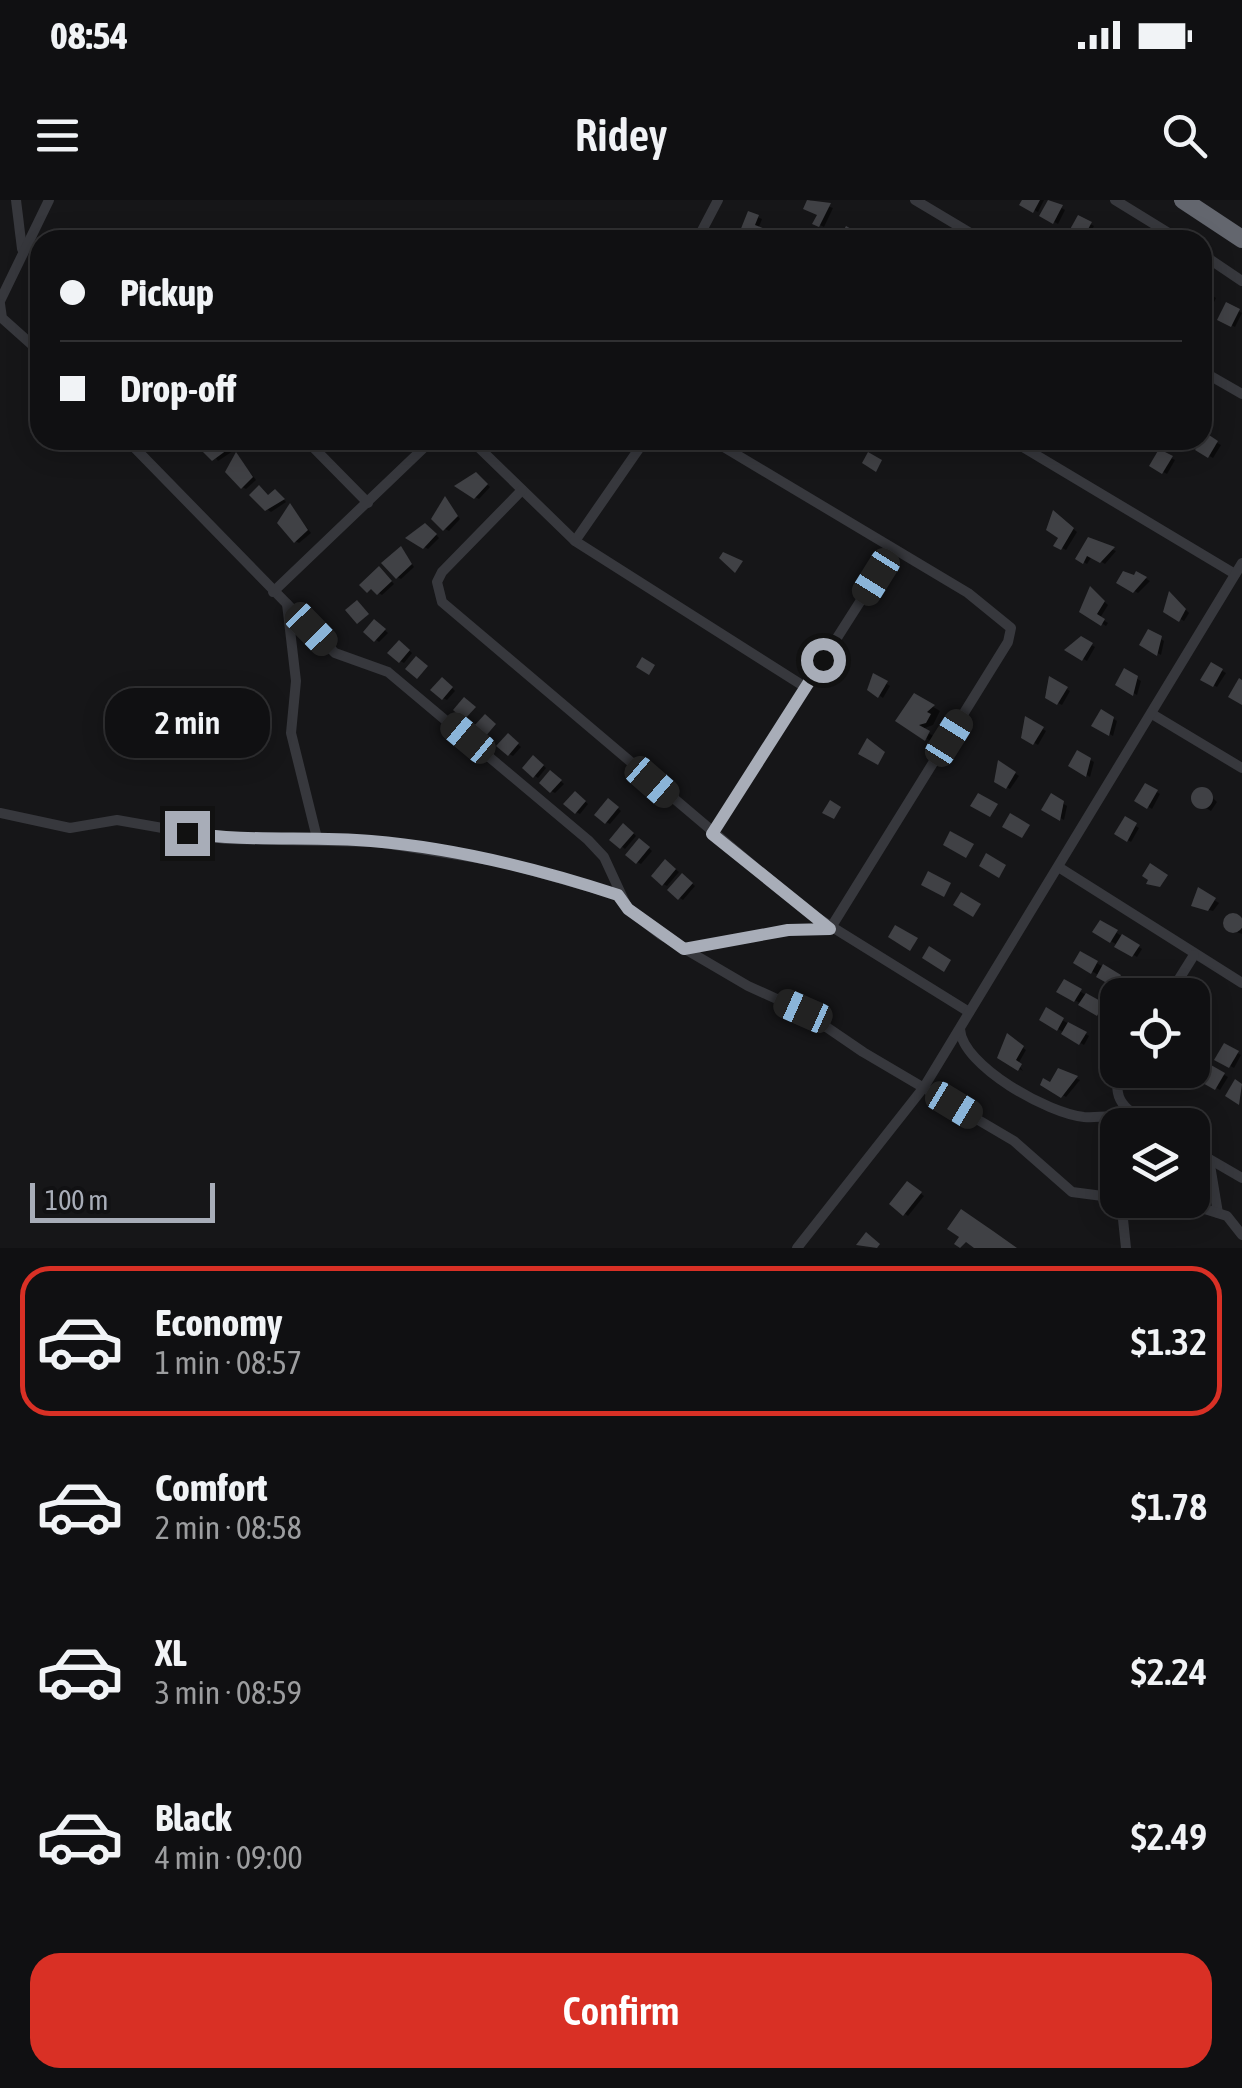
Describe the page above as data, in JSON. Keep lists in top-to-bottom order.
{
  "scale_bar": "100 m",
  "page": {
    "status": "08:54",
    "header": "Ridey",
    "banner": ["Pickup", "Drop-off"],
    "bubble": "2 min",
    "scale": "100 m",
    "list": [
      {
        "name": "Economy",
        "note": "1 min · 08:57",
        "value": "$1.32"
      },
      {
        "name": "Comfort",
        "note": "2 min · 08:58",
        "value": "$1.78"
      },
      {
        "name": "XL",
        "note": "3 min · 08:59",
        "value": "$2.24"
      },
      {
        "name": "Black",
        "note": "4 min · 09:00",
        "value": "$2.49"
      }
    ],
    "buttons": "Confirm"
  }
}
